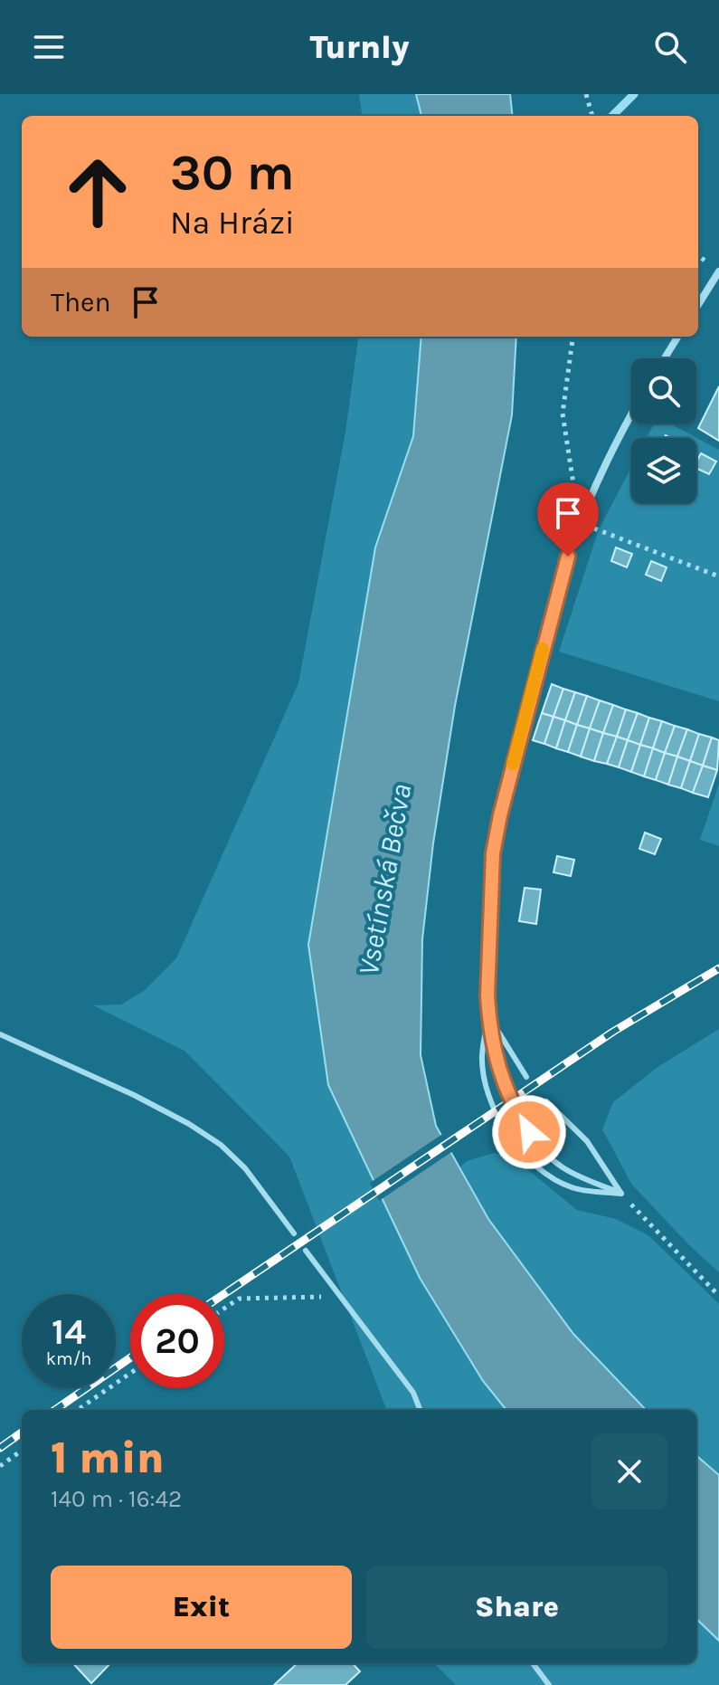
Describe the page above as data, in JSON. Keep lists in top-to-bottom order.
{
  "water": ["Vsetínská Bečva"],
  "page": {
    "header": "Turnly",
    "turn": ["30 m", "Na Hrázi"],
    "then": "Then",
    "speed": "14 km/h",
    "limit": "20",
    "heading": ["1 min", "140 m · 16:42"],
    "buttons": ["Exit", "Share"]
  }
}
